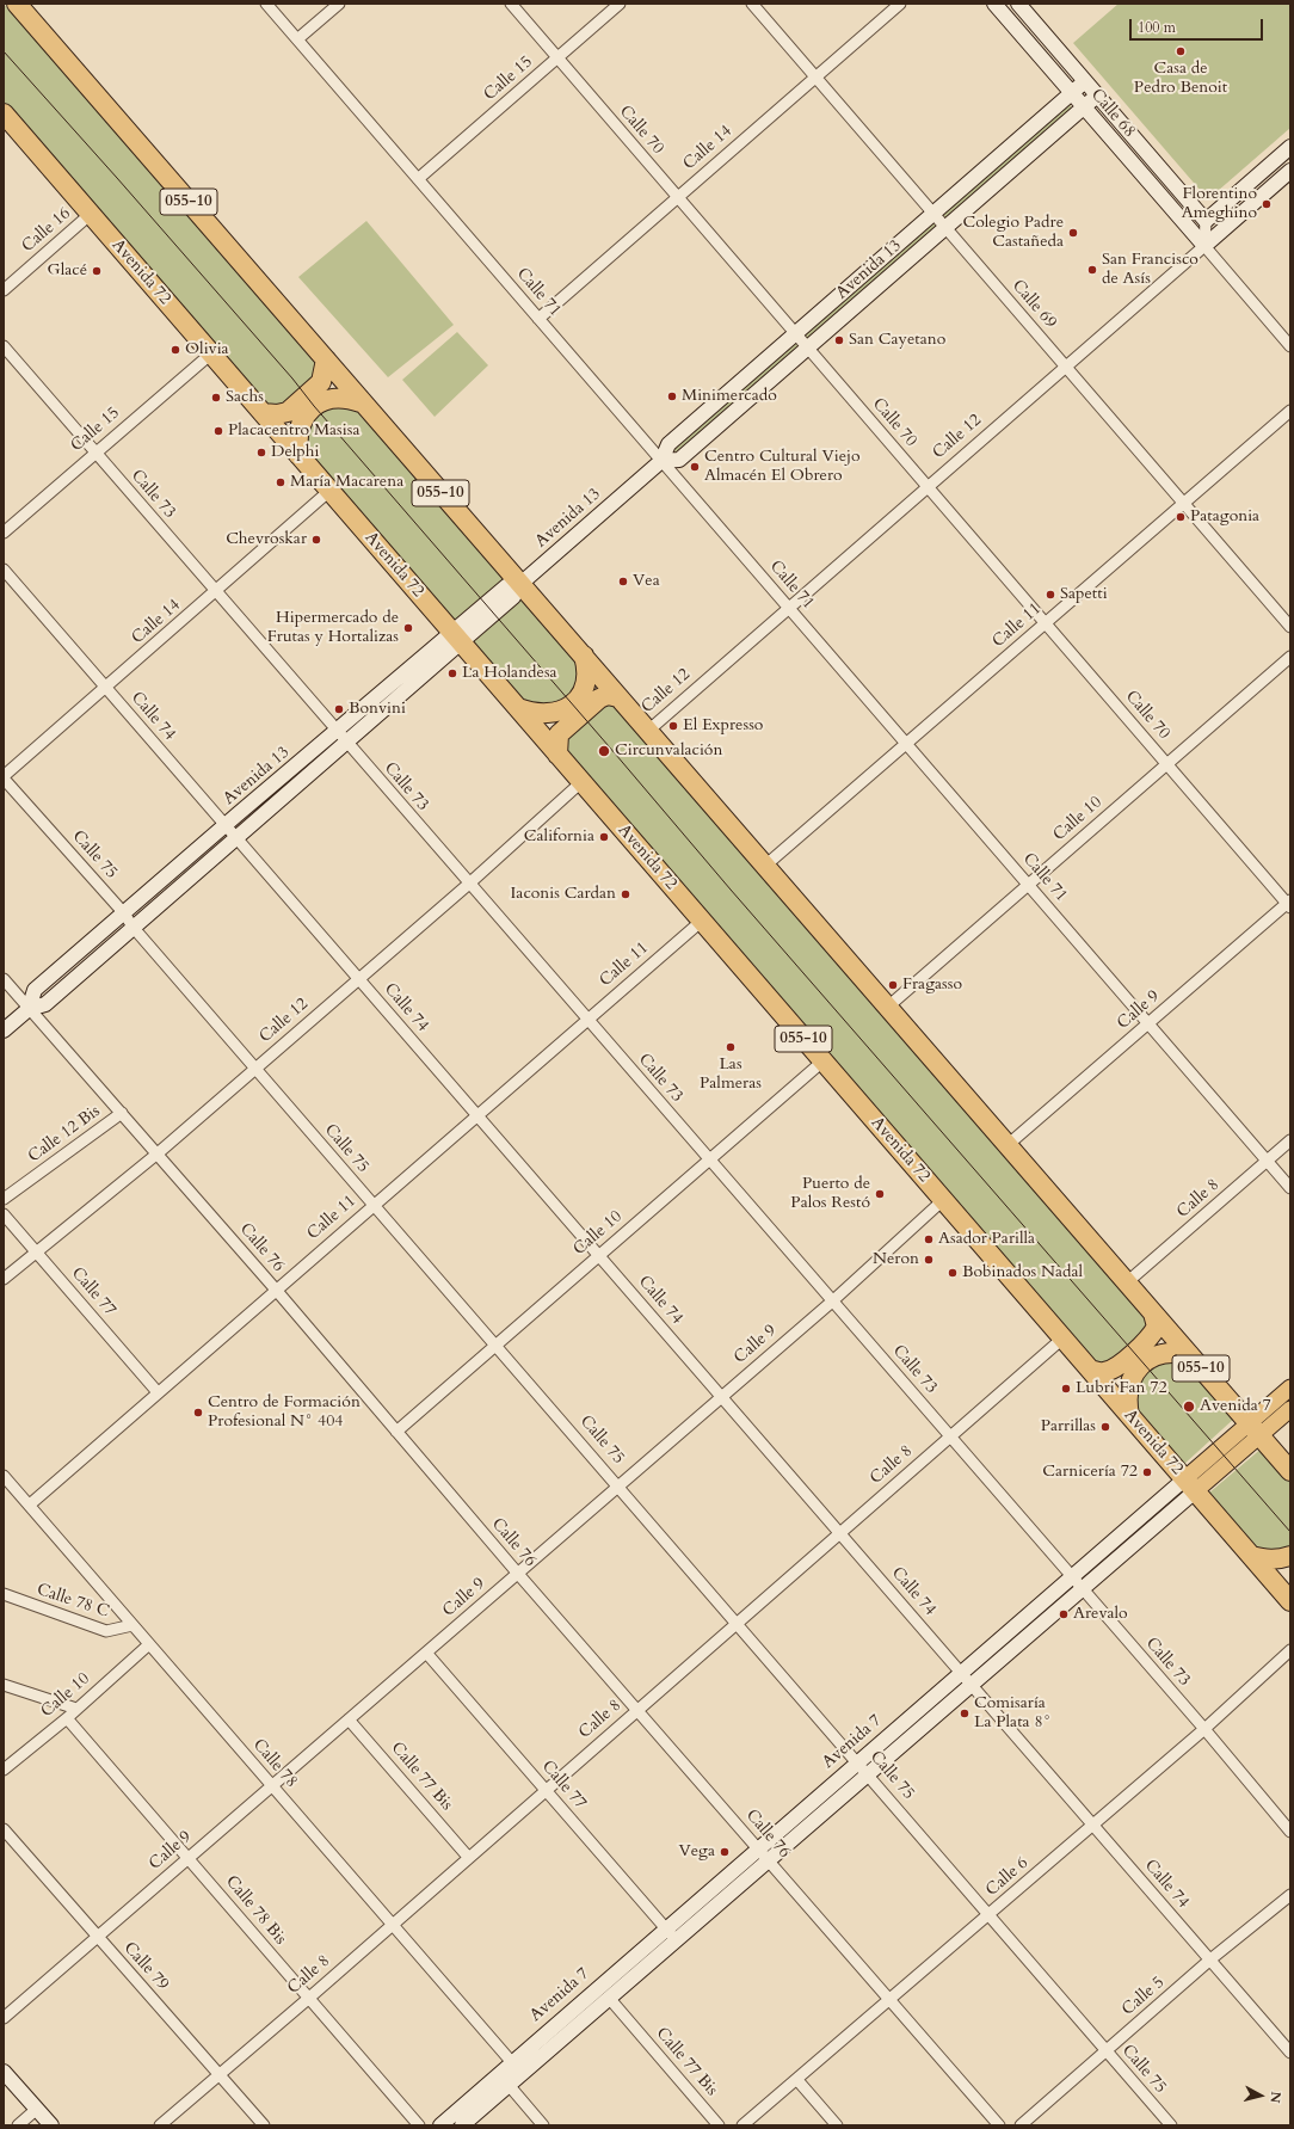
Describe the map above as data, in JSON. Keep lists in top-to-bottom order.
{
  "streets": {
    "highway": ["055-10", "Avenida 72"],
    "main road": [
      "Calle 68",
      "Avenida 13",
      "Calle 12",
      "Avenida 7"
    ],
    "street": [
      "Calle 15",
      "Calle 70",
      "Calle 14",
      "Calle 16",
      "Calle 71",
      "Calle 69",
      "Calle 73",
      "Calle 11",
      "Calle 74",
      "Calle 10",
      "Calle 75",
      "Calle 9",
      "Calle 12 Bis",
      "Calle 8",
      "Calle 76",
      "Calle 77",
      "Calle 78 C",
      "Calle 78",
      "Calle 77 Bis",
      "Calle 6",
      "Calle 78 Bis",
      "Calle 79",
      "Calle 5"
    ]
  },
  "crossings": [
    ["Calle 15", "Calle 70"],
    ["Calle 15", "Avenida 72"],
    ["Calle 15", "Calle 71"],
    ["Calle 15", "Calle 73"],
    ["Calle 68", "Avenida 13"],
    ["Calle 68", "Calle 12"],
    ["Calle 70", "Calle 14"],
    ["Calle 70", "Avenida 13"],
    ["Calle 70", "Calle 12"],
    ["Calle 70", "Calle 11"],
    ["Calle 70", "Calle 10"],
    ["Calle 70", "Calle 9"],
    ["Calle 14", "Avenida 72"],
    ["Calle 14", "Calle 71"],
    ["Calle 14", "Calle 69"],
    ["Calle 14", "Calle 73"],
    ["Calle 14", "Calle 74"],
    ["Calle 14", "Calle 75"],
    ["055-10", "Avenida 13"],
    ["055-10", "Calle 12"],
    ["055-10", "Calle 11"],
    ["055-10", "Calle 10"],
    ["055-10", "Calle 9"],
    ["055-10", "Calle 8"],
    ["055-10", "Avenida 7"],
    ["Calle 16", "Avenida 72"],
    ["Avenida 13", "Avenida 72"],
    ["Avenida 13", "Calle 71"],
    ["Avenida 13", "Calle 69"],
    ["Avenida 13", "Calle 73"],
    ["Avenida 13", "Calle 74"],
    ["Avenida 13", "Calle 75"],
    ["Avenida 13", "Calle 76"],
    ["Avenida 72", "Calle 12"],
    ["Avenida 72", "Calle 11"],
    ["Avenida 72", "Calle 10"],
    ["Avenida 72", "Calle 9"],
    ["Avenida 72", "Calle 8"],
    ["Avenida 72", "Avenida 7"],
    ["Calle 71", "Calle 12"],
    ["Calle 71", "Calle 11"],
    ["Calle 71", "Calle 10"],
    ["Calle 71", "Calle 9"],
    ["Calle 71", "Calle 8"],
    ["Calle 69", "Calle 12"],
    ["Calle 69", "Calle 11"],
    ["Calle 12", "Calle 73"],
    ["Calle 12", "Calle 74"],
    ["Calle 12", "Calle 75"],
    ["Calle 12", "Calle 76"],
    ["Calle 12", "Calle 77"],
    ["Calle 73", "Calle 11"],
    ["Calle 73", "Calle 10"],
    ["Calle 73", "Calle 9"],
    ["Calle 73", "Calle 8"],
    ["Calle 73", "Avenida 7"],
    ["Calle 73", "Calle 6"],
    ["Calle 11", "Calle 74"],
    ["Calle 11", "Calle 75"],
    ["Calle 11", "Calle 76"],
    ["Calle 11", "Calle 77"],
    ["Calle 11", "Calle 78"],
    ["Calle 74", "Calle 10"],
    ["Calle 74", "Calle 9"],
    ["Calle 74", "Calle 8"],
    ["Calle 74", "Avenida 7"],
    ["Calle 74", "Calle 6"],
    ["Calle 74", "Calle 5"],
    ["Calle 10", "Calle 75"],
    ["Calle 10", "Calle 76"],
    ["Calle 10", "Calle 78"],
    ["Calle 10", "Calle 78 Bis"],
    ["Calle 75", "Calle 9"],
    ["Calle 75", "Calle 8"],
    ["Calle 75", "Avenida 7"],
    ["Calle 75", "Calle 6"],
    ["Calle 75", "Calle 5"],
    ["Calle 9", "Calle 76"],
    ["Calle 9", "Calle 77"],
    ["Calle 9", "Calle 78"],
    ["Calle 9", "Calle 77 Bis"],
    ["Calle 9", "Calle 78 Bis"],
    ["Calle 9", "Calle 79"],
    ["Calle 12 Bis", "Calle 76"],
    ["Calle 8", "Calle 76"],
    ["Calle 8", "Calle 77"],
    ["Calle 8", "Calle 78"],
    ["Calle 8", "Calle 77 Bis"],
    ["Calle 8", "Calle 78 Bis"],
    ["Calle 8", "Calle 79"],
    ["Calle 76", "Avenida 7"],
    ["Calle 76", "Calle 6"],
    ["Calle 77", "Avenida 7"],
    ["Calle 78 C", "Calle 78"],
    ["Avenida 7", "Calle 78"],
    ["Avenida 7", "Calle 77 Bis"]
  ],
  "places": [
    "Casa de Pedro Benoit",
    "Florentino Ameghino",
    "Colegio Padre Castañeda",
    "San Francisco de Asís",
    "Glacé",
    "San Cayetano",
    "Olivia",
    "Minimercado",
    "Sachs",
    "Placacentro Masisa",
    "Delphi",
    "Centro Cultural Viejo Almacén El Obrero",
    "María Macarena",
    "Patagonia",
    "Chevroskar",
    "Vea",
    "Sapetti",
    "Hipermercado de Frutas y Hortalizas",
    "La Holandesa",
    "Bonvini",
    "El Expresso",
    "Circunvalación",
    "California",
    "Iaconis Cardan",
    "Fragasso",
    "Las Palmeras",
    "Puerto de Palos Restó",
    "Asador Parilla",
    "Neron",
    "Bobinados Nadal",
    "Lubri Fan 72",
    "Avenida 7",
    "Centro de Formación Profesional N° 404",
    "Parrillas",
    "Carnicería 72",
    "Arevalo",
    "Comisaría La Plata 8°",
    "Vega"
  ],
  "scale_bar": "100 m",
  "north": "right"
}
